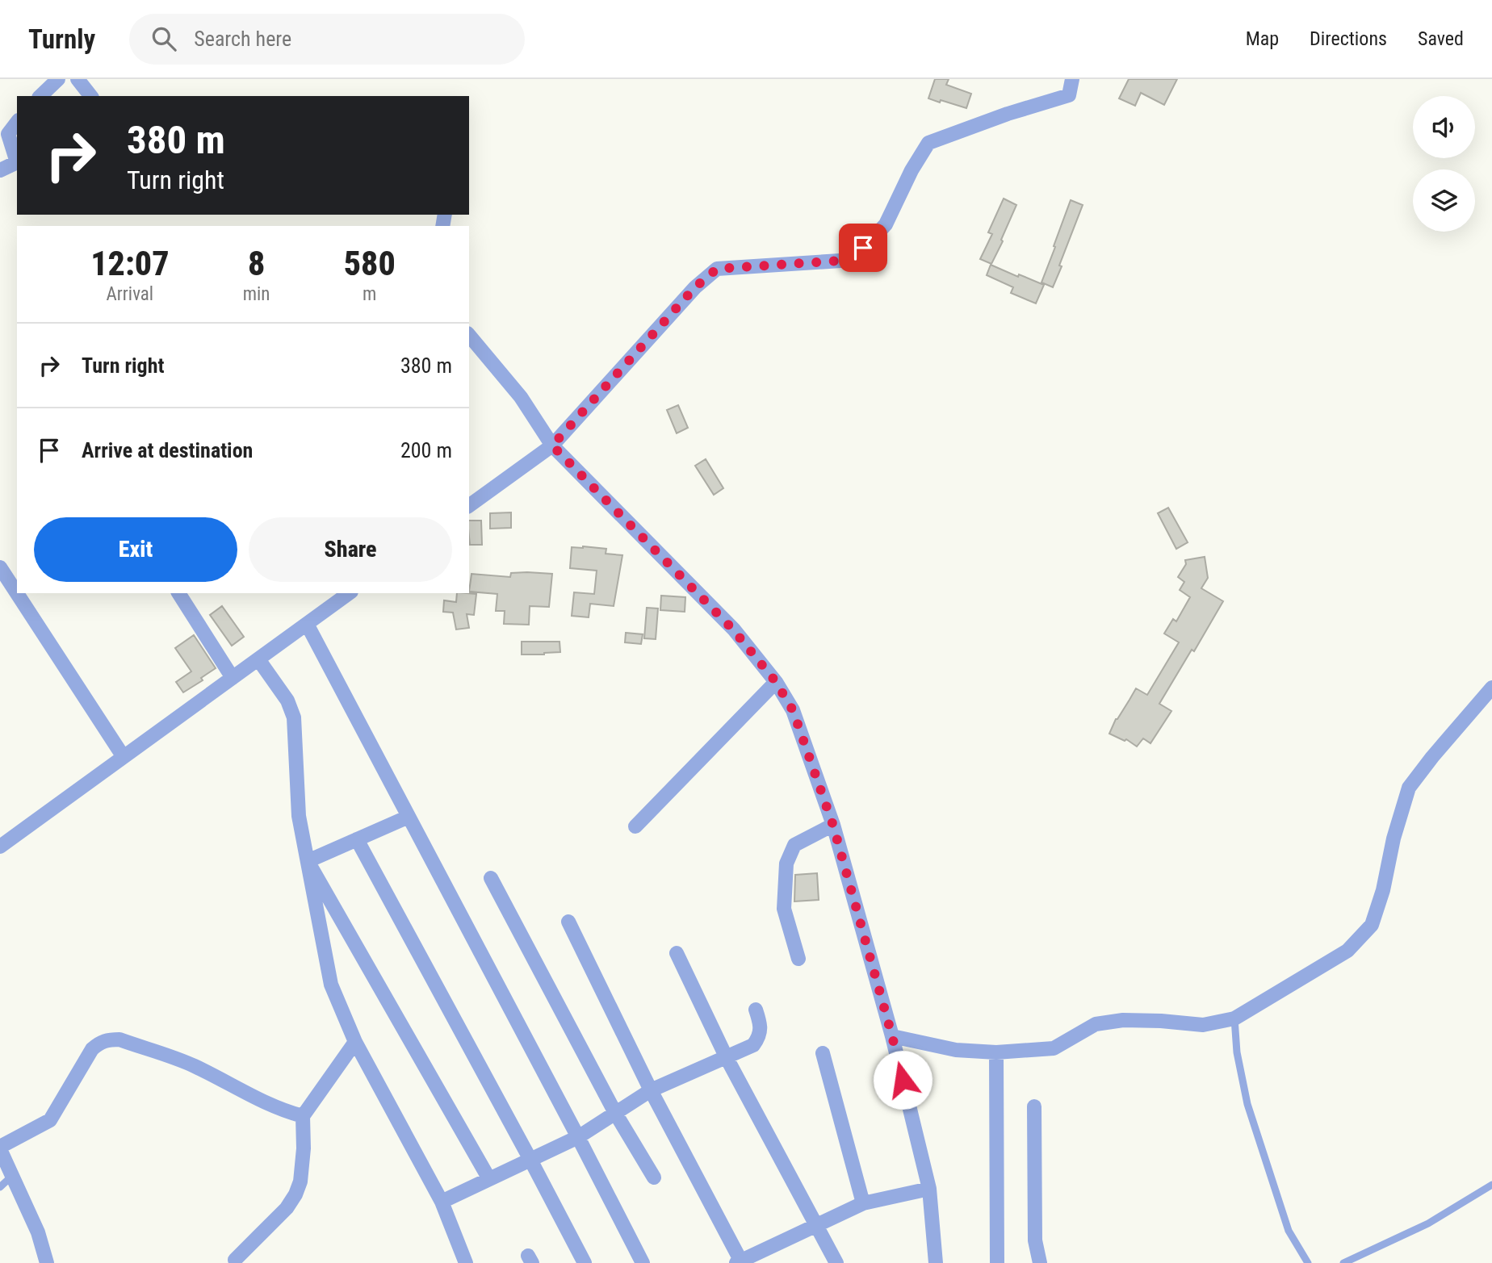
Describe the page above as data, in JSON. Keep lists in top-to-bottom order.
{
  "page": {
    "header": "Turnly",
    "search": "Search here",
    "nav": ["Map", "Directions", "Saved"],
    "turn": ["380 m", "Turn right"],
    "eta": [
      "12:07",
      "Arrival",
      "8",
      "min",
      "580",
      "m"
    ],
    "list": [
      {
        "name": "Turn right",
        "value": "380 m"
      },
      {
        "name": "Arrive at destination",
        "value": "200 m"
      }
    ],
    "buttons": ["Exit", "Share"]
  }
}
